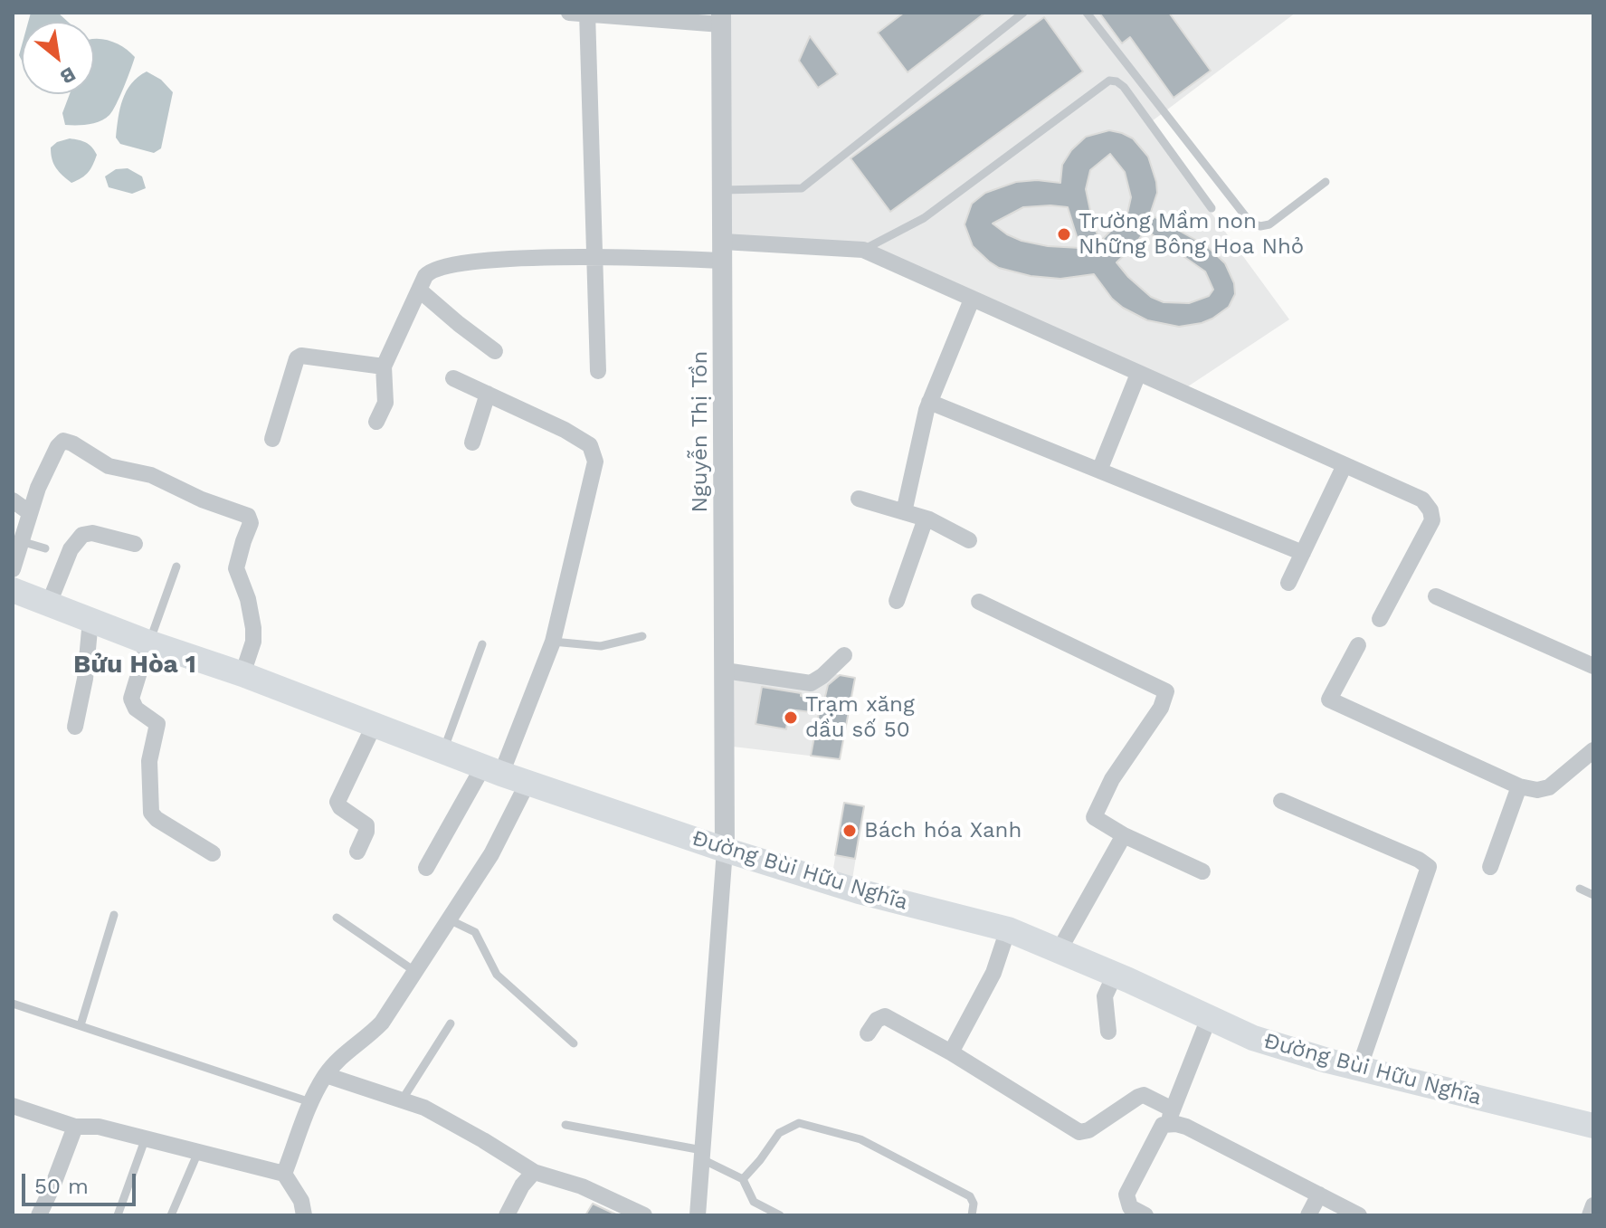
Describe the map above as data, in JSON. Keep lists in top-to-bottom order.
{
  "streets": {
    "main road": ["Đường Bùi Hữu Nghĩa"],
    "street": ["Nguyễn Thị Tồn"]
  },
  "crossings": [
    ["Nguyễn Thị Tồn", "Đường Bùi Hữu Nghĩa"]
  ],
  "districts": ["Bửu Hòa 1"],
  "places": ["Trường Mầm non Những Bông Hoa Nhỏ", "Trạm xăng dầu số 50", "Bách hóa Xanh"],
  "scale_bar": "50 m",
  "north": "bottom right"
}
